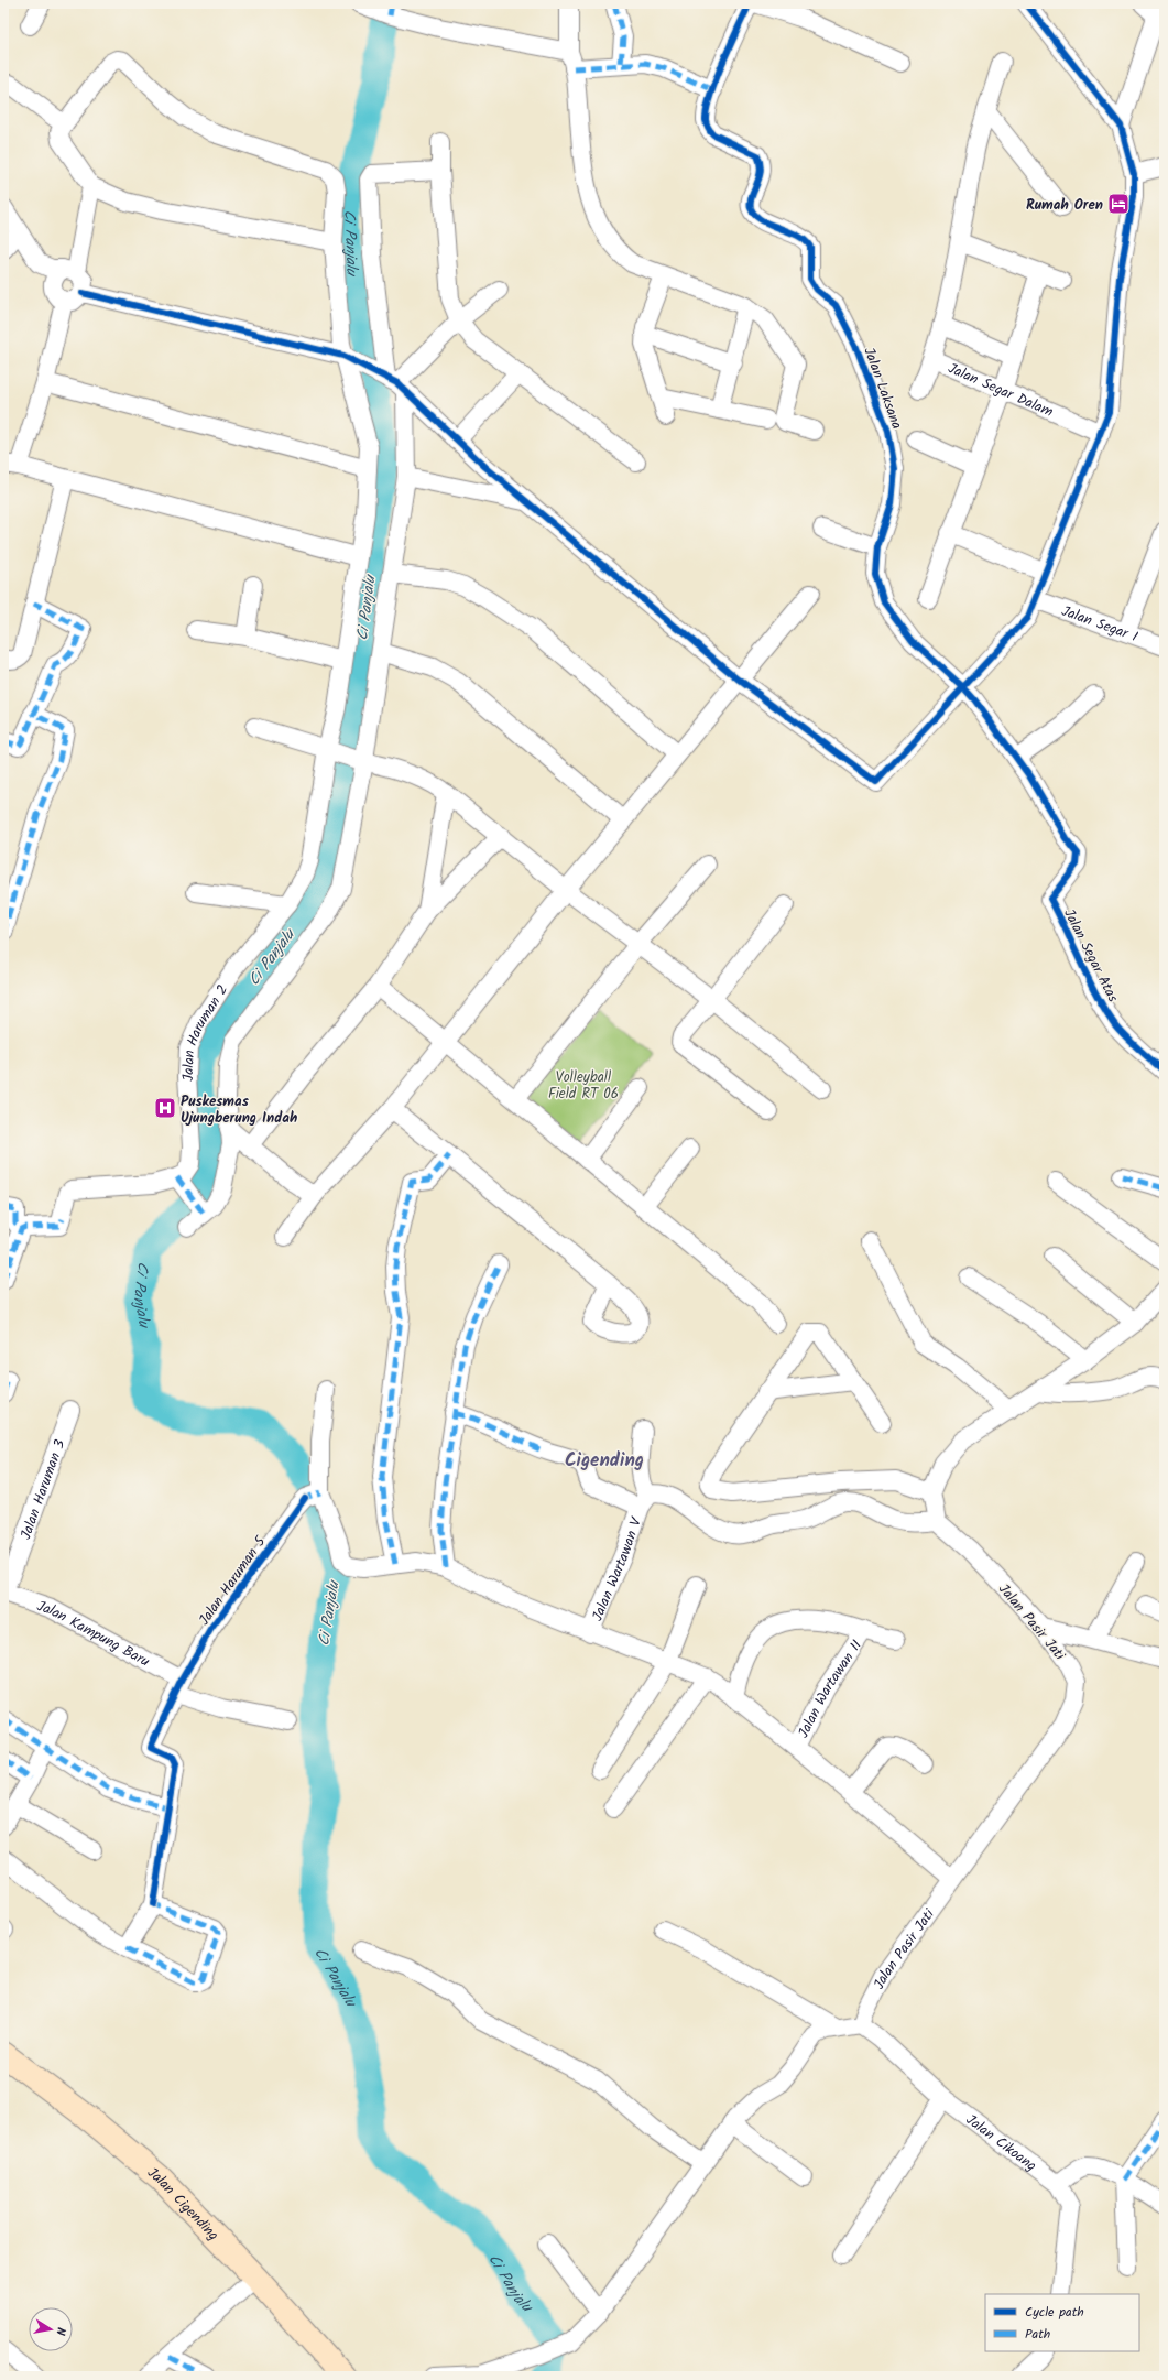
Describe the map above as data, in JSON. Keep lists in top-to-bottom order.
{
  "streets": {
    "street": [
      "Jalan Laksana",
      "Jalan Segar Dalam",
      "Jalan Segar I",
      "Jalan Segar Atas",
      "Jalan Haruman 2",
      "Jalan Haruman 3",
      "Jalan Wartawan V",
      "Jalan Haruman 5",
      "Jalan Pasir Jati",
      "Jalan Kampung Baru",
      "Jalan Wartawan II",
      "Jalan Cikoang",
      "Jalan Cigending"
    ]
  },
  "crossings": [
    ["Jalan Laksana", "Jalan Segar Atas"],
    ["Jalan Haruman 3", "Jalan Kampung Baru"],
    ["Jalan Haruman 5", "Jalan Kampung Baru"],
    ["Jalan Pasir Jati", "Jalan Cikoang"]
  ],
  "districts": ["Cigending"],
  "water": ["Ci Panjalu"],
  "parks": ["Volleyball Field RT 06"],
  "places": {
    "hotel": ["Rumah Oren"],
    "hospital": ["Puskesmas Ujungberung Indah"]
  },
  "legend": ["Cycle path", "Path"],
  "north": "right"
}
